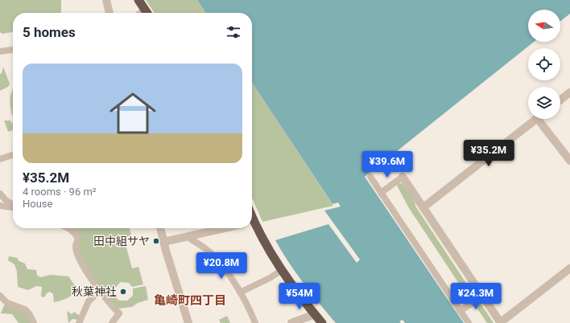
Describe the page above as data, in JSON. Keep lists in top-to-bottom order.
{
  "districts": ["亀崎町四丁目"],
  "places": ["田中組サヤ", "秋葉神社"],
  "north": "left",
  "page": {
    "heading": "5 homes",
    "list": [
      {
        "name": "¥35.2M",
        "note": "4 rooms · 96 m² · House"
      }
    ],
    "price": [
      "¥35.2M",
      "¥39.6M",
      "¥20.8M",
      "¥54M",
      "¥24.3M"
    ]
  }
}
